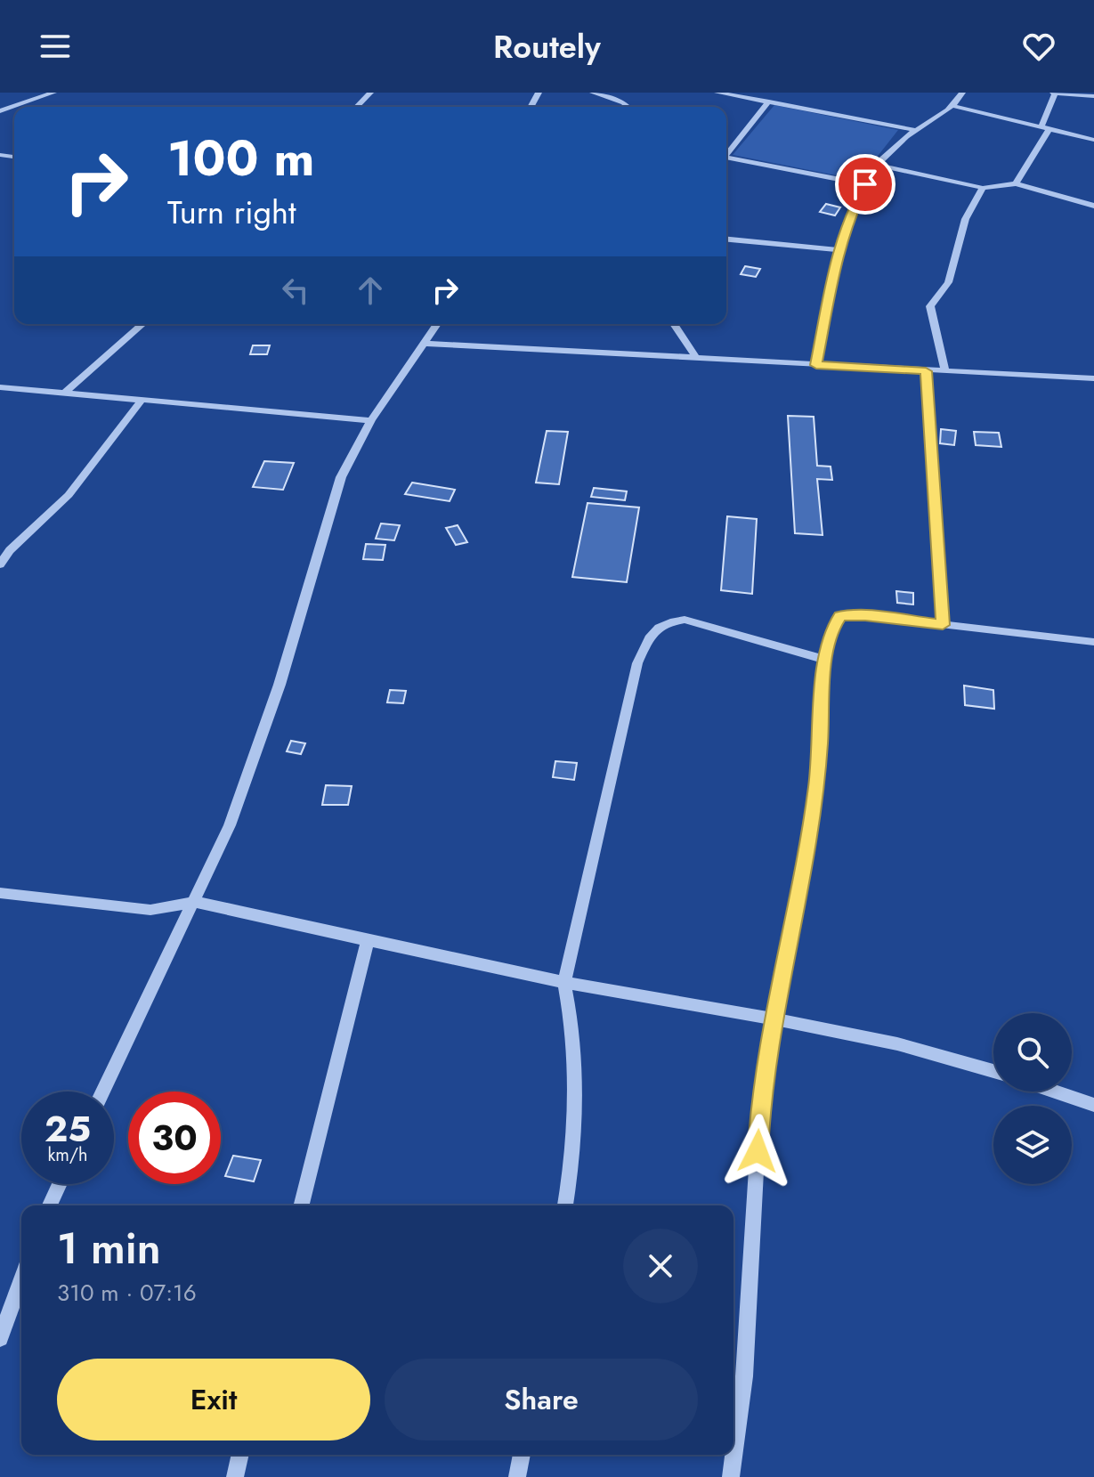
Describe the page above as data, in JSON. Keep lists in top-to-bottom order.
{
  "page": {
    "header": "Routely",
    "turn": ["100 m", "Turn right"],
    "speed": "25 km/h",
    "limit": "30",
    "heading": ["1 min", "310 m · 07:16"],
    "buttons": ["Exit", "Share"]
  }
}
